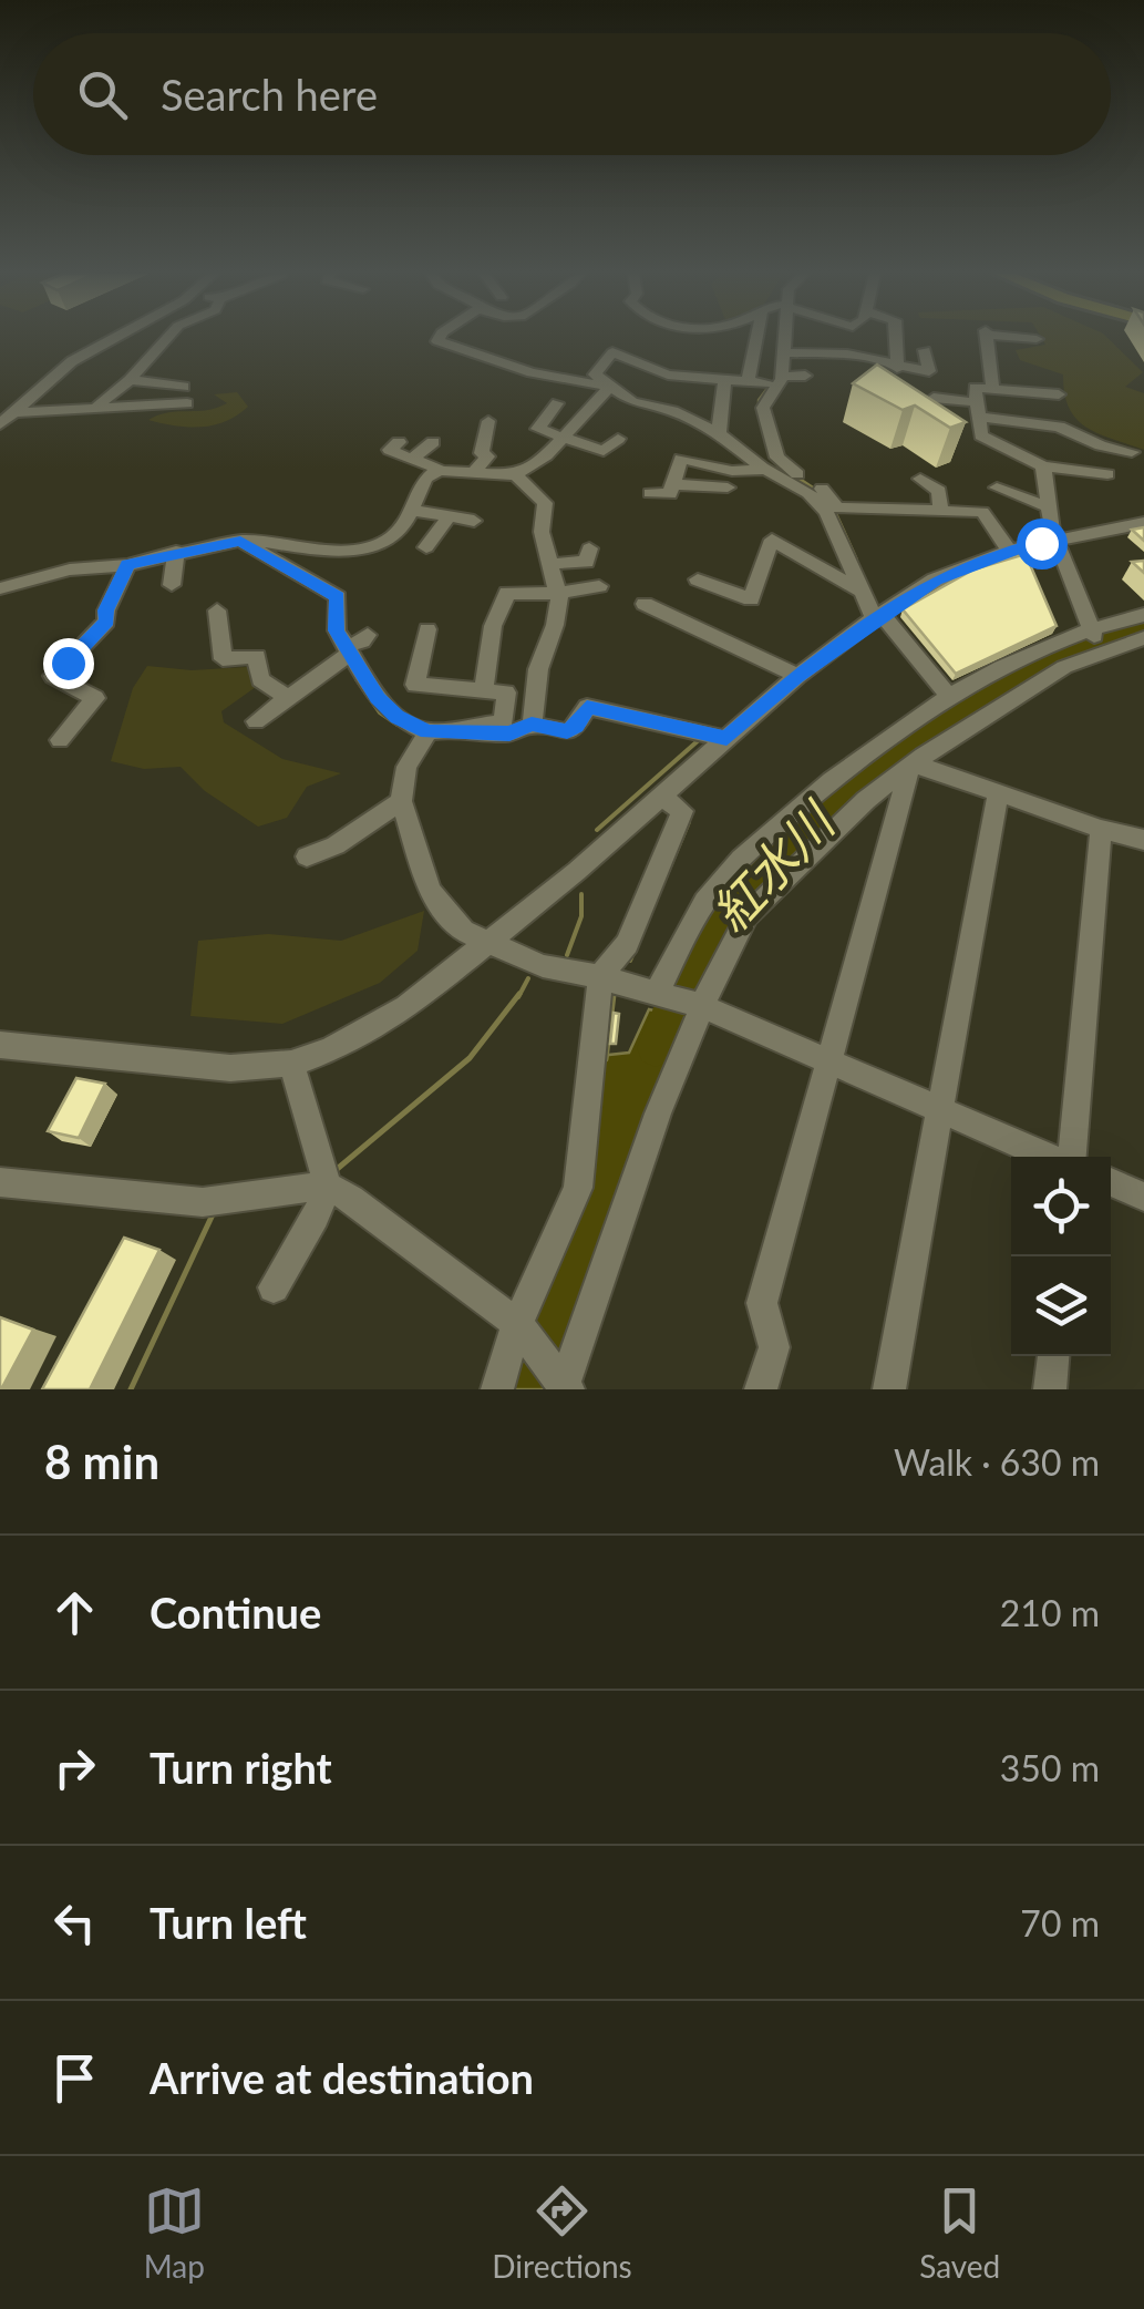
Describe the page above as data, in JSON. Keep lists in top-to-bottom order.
{
  "water": ["紅水川"],
  "page": {
    "search": "Search here",
    "heading": ["8 min", "Walk · 630 m"],
    "list": [
      ["Continue", "210 m"],
      ["Turn right", "350 m"],
      ["Turn left", "70 m"],
      "Arrive at destination"
    ],
    "nav": ["Map", "Directions", "Saved"]
  }
}
